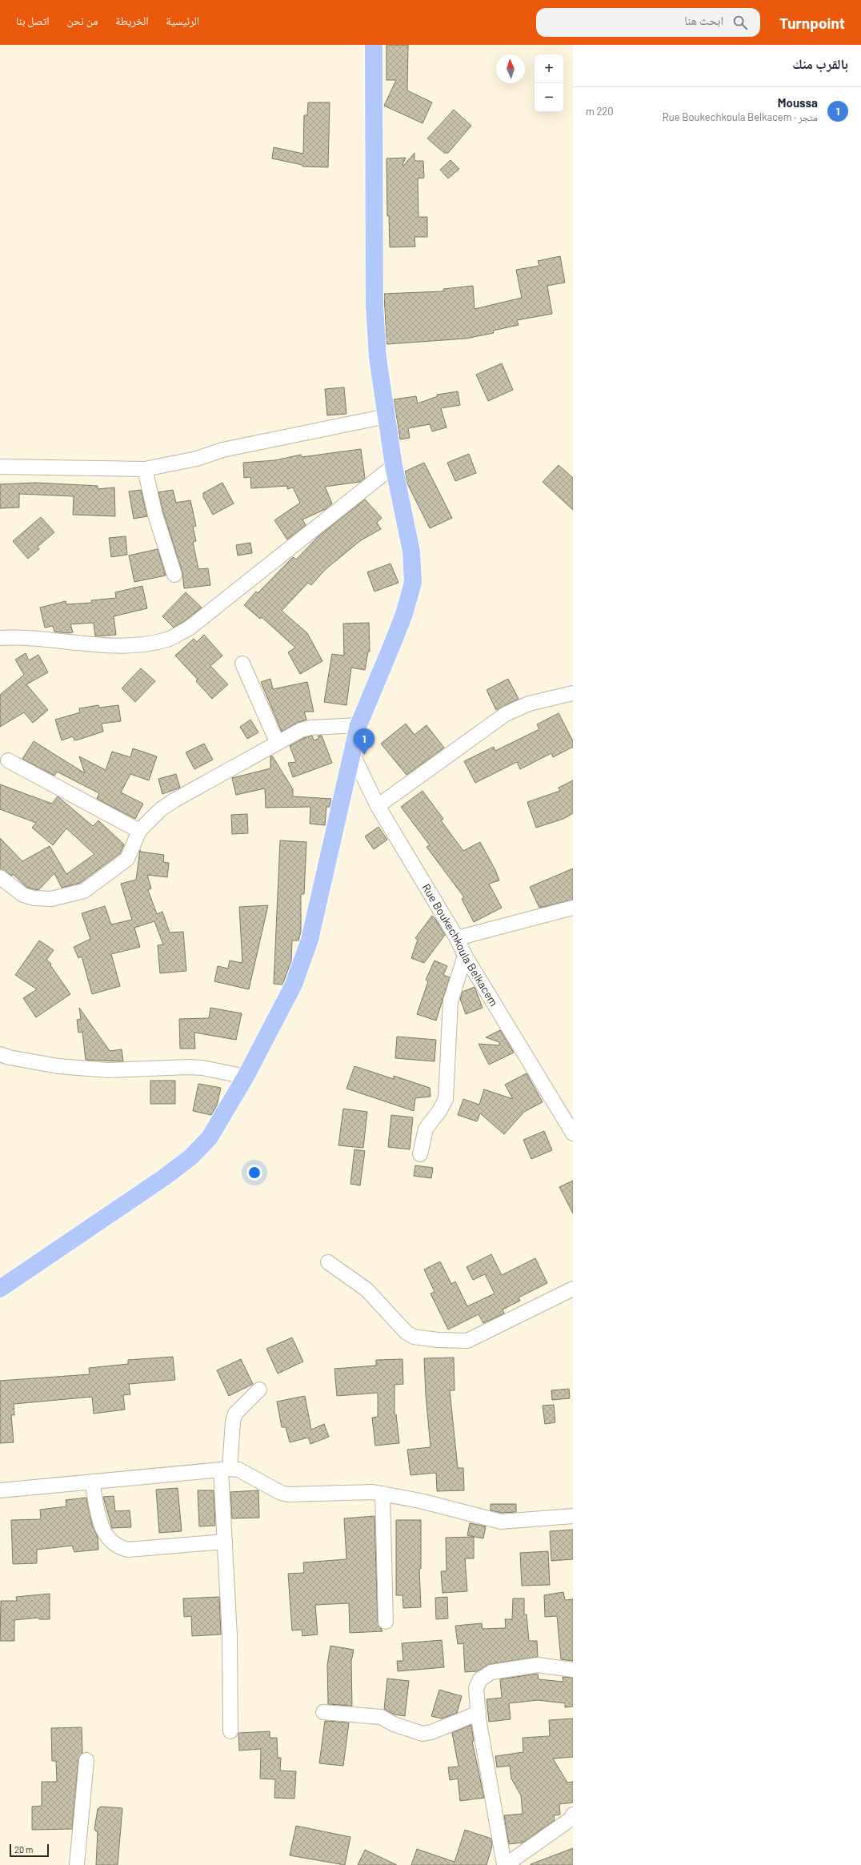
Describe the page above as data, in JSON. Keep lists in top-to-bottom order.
{
  "streets": {
    "street": ["Rue Boukechkoula Belkacem"]
  },
  "scale_bar": "20 m",
  "north": "top",
  "page": {
    "header": "Turnpoint",
    "search": "ابحث هنا",
    "nav": [
      "الرئيسية",
      "الخريطة",
      "من نحن",
      "اتصل بنا"
    ],
    "heading": "بالقرب منك",
    "map_buttons": ["+", "−"],
    "list": [
      {
        "mark": "1",
        "name": "Moussa",
        "note": "متجر · Rue Boukechkoula Belkacem",
        "value": "220 m"
      }
    ],
    "pins": "1",
    "scale": "20 m"
  }
}
